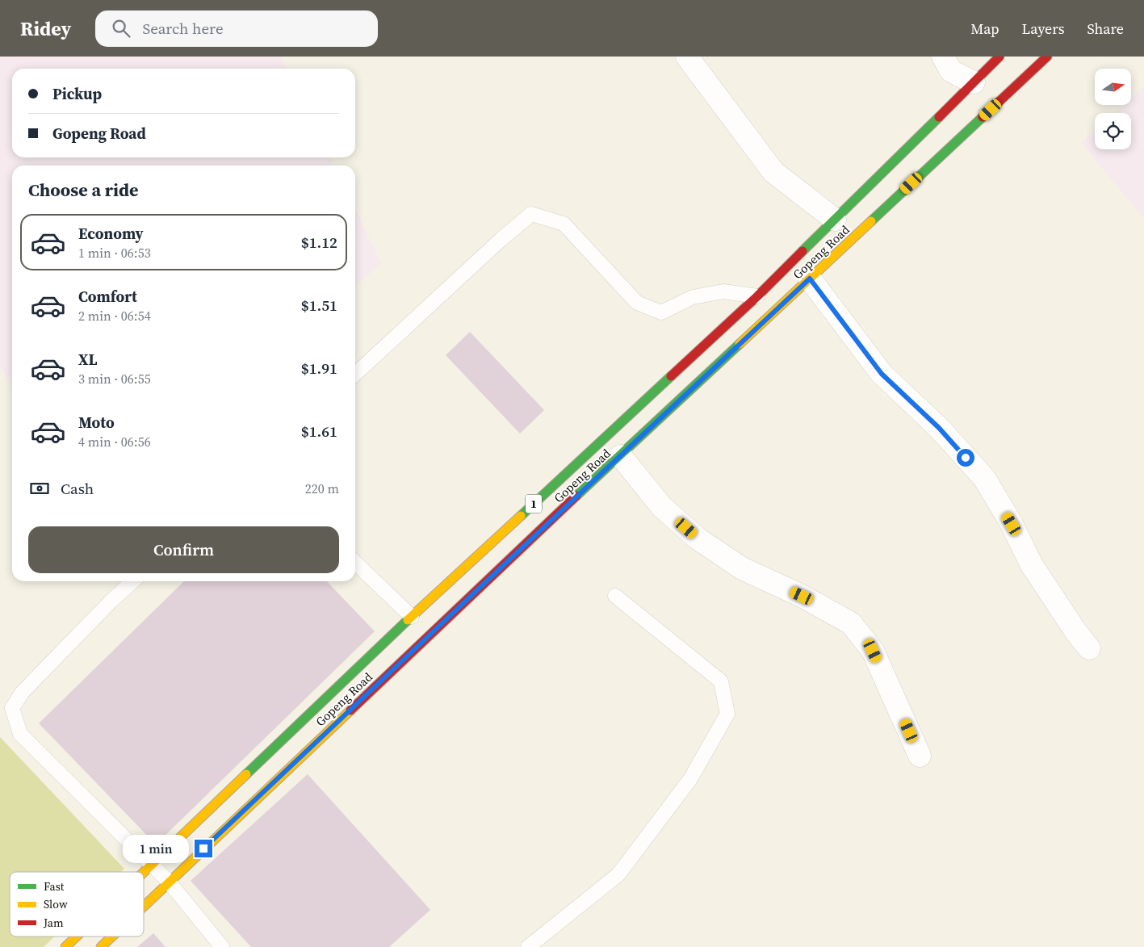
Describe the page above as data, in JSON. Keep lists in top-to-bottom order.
{
  "streets": {
    "highway": ["Gopeng Road", "1"]
  },
  "legend": ["Fast", "Slow", "Jam"],
  "north": "right",
  "page": {
    "header": "Ridey",
    "search": "Search here",
    "nav": ["Map", "Layers", "Share"],
    "banner": ["Pickup", "Gopeng Road"],
    "heading": "Choose a ride",
    "list": [
      {
        "name": "Economy",
        "note": "1 min · 06:53",
        "value": "$1.12"
      },
      {
        "name": "Comfort",
        "note": "2 min · 06:54",
        "value": "$1.51"
      },
      {
        "name": "XL",
        "note": "3 min · 06:55",
        "value": "$1.91"
      },
      {
        "name": "Moto",
        "note": "4 min · 06:56",
        "value": "$1.61"
      }
    ],
    "pay": ["Cash", "220 m"],
    "buttons": "Confirm",
    "bubble": "1 min"
  }
}
